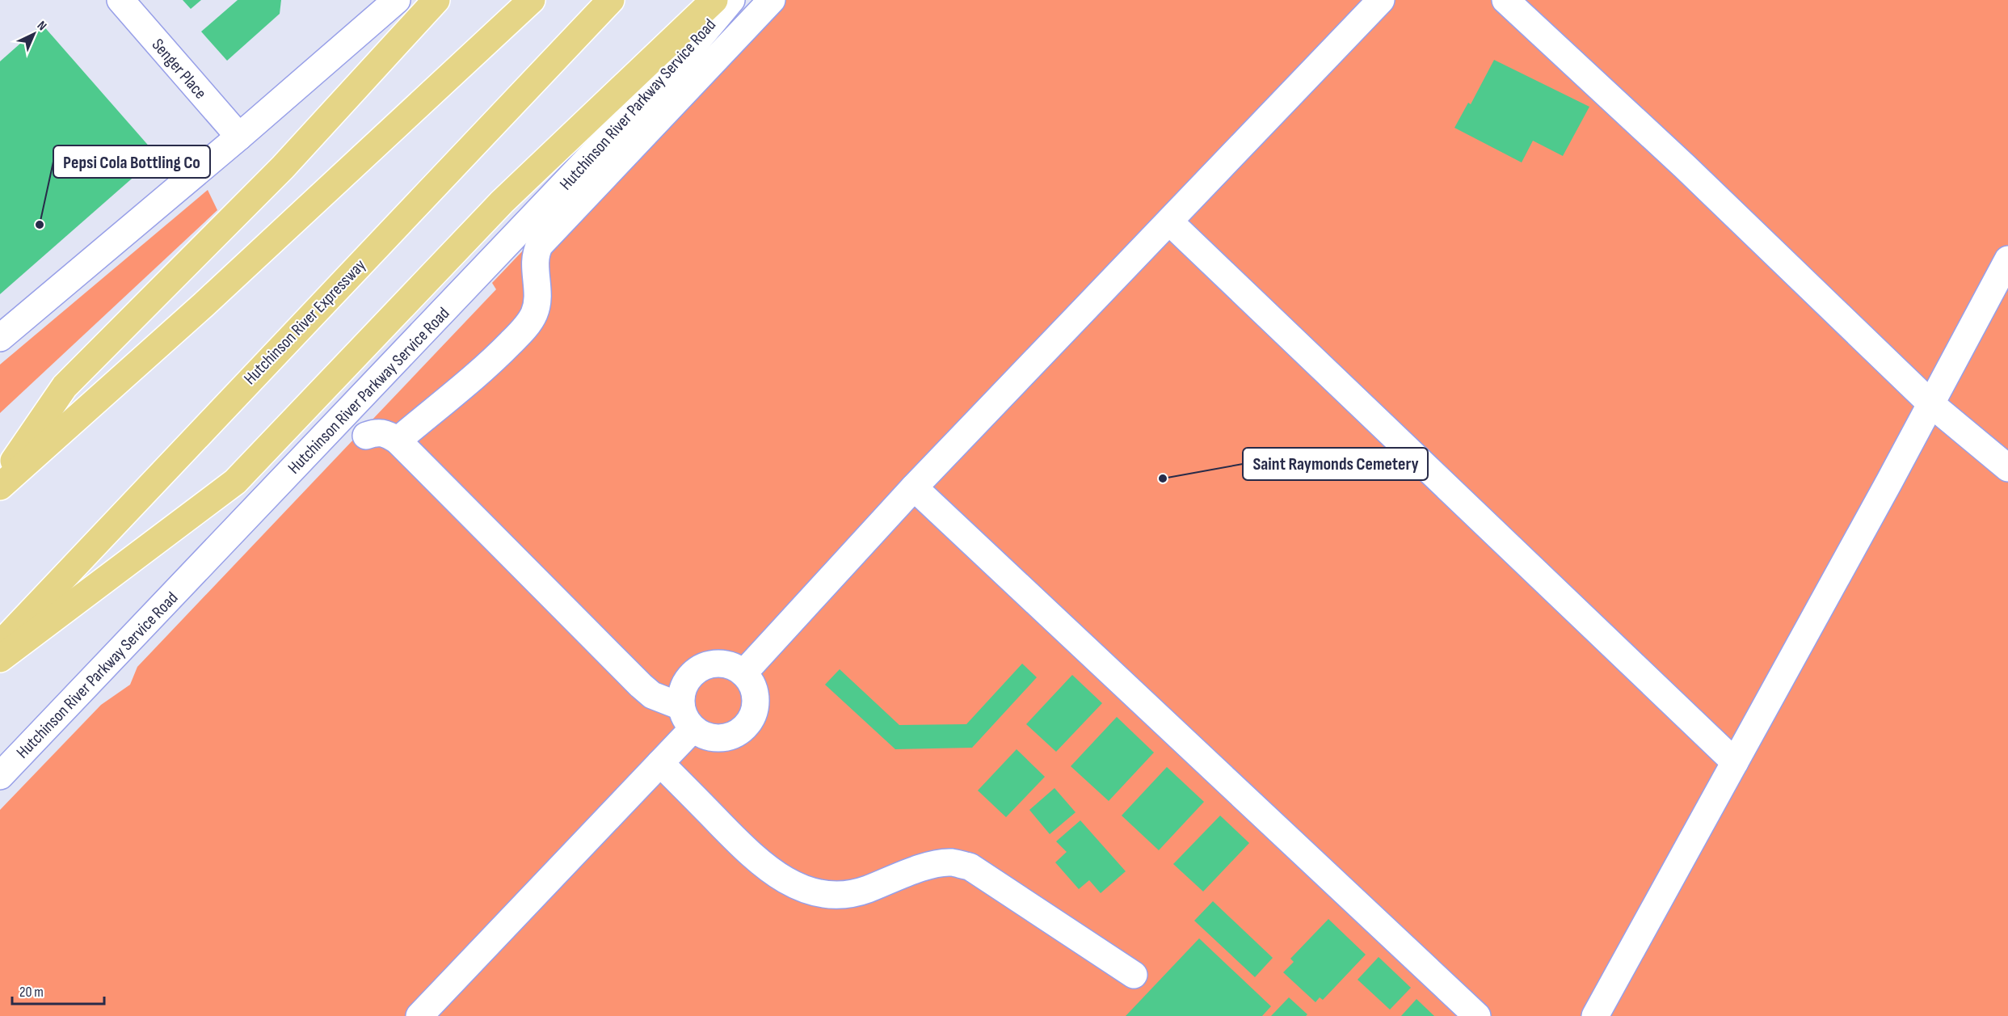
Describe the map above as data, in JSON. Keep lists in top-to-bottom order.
{
  "streets": {
    "highway": ["Hutchinson River Expressway"],
    "street": ["Senger Place", "Hutchinson River Parkway Service Road"]
  },
  "places": ["Pepsi Cola Bottling Co", "Saint Raymonds Cemetery"],
  "scale_bar": "20 m",
  "north": "top right"
}
